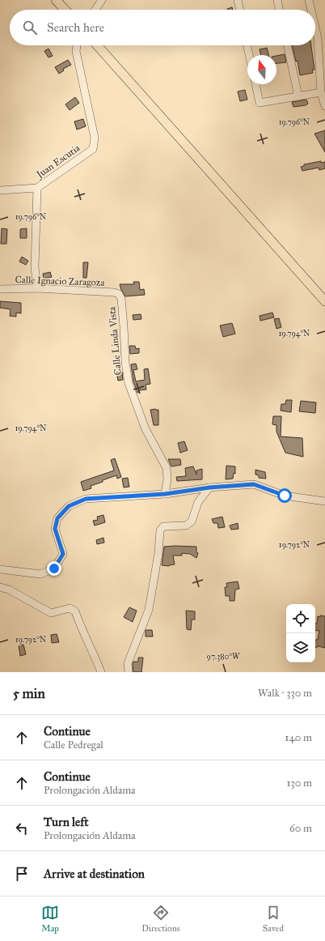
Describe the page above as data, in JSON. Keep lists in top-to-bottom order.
{
  "streets": {
    "street": ["Juan Escutia", "Calle Ignacio Zaragoza", "Calle Linda Vista"]
  },
  "crossings": [
    ["Calle Ignacio Zaragoza", "Calle Linda Vista"]
  ],
  "north": "top",
  "page": {
    "search": "Search here",
    "heading": ["5 min", "Walk · 330 m"],
    "list": [
      ["Continue", "Calle Pedregal", "140 m"],
      ["Continue", "Prolongación Aldama", "130 m"],
      ["Turn left", "Prolongación Aldama", "60 m"],
      "Arrive at destination"
    ],
    "nav": ["Map", "Directions", "Saved"]
  },
  "coordinates": [
    "19.796°N",
    "19.794°N",
    "19.792°N",
    "97.380°W"
  ]
}
